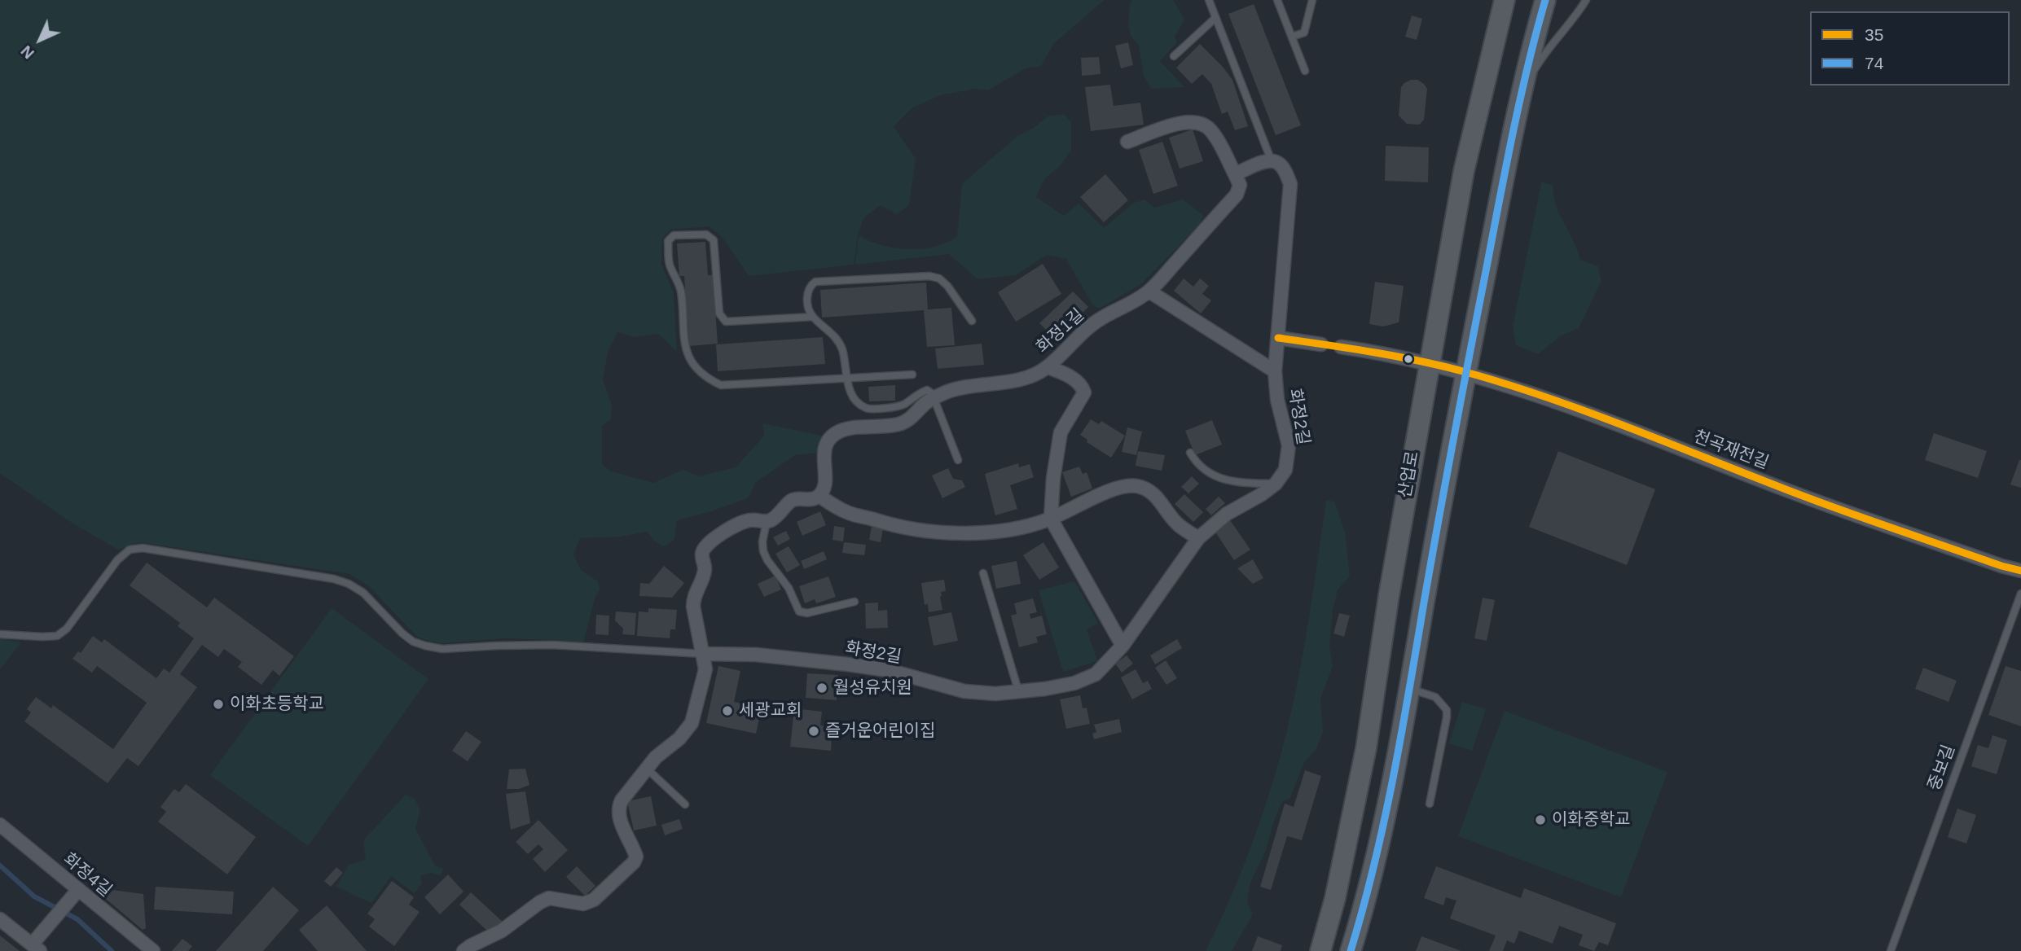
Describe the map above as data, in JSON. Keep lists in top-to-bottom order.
{
  "streets": {
    "main road": ["산업로"],
    "street": [
      "화정1길",
      "화정2길",
      "천곡재전길",
      "화정4길"
    ],
    "lane": ["중보길"]
  },
  "crossings": [
    ["천곡재전길", "산업로"]
  ],
  "places": [
    "월성유치원",
    "이화초등학교",
    "세광교회",
    "즐거운어린이집",
    "이화중학교"
  ],
  "lines": ["transit line 74", "transit line 35"],
  "legend": ["35", "74"],
  "north": "bottom left"
}
